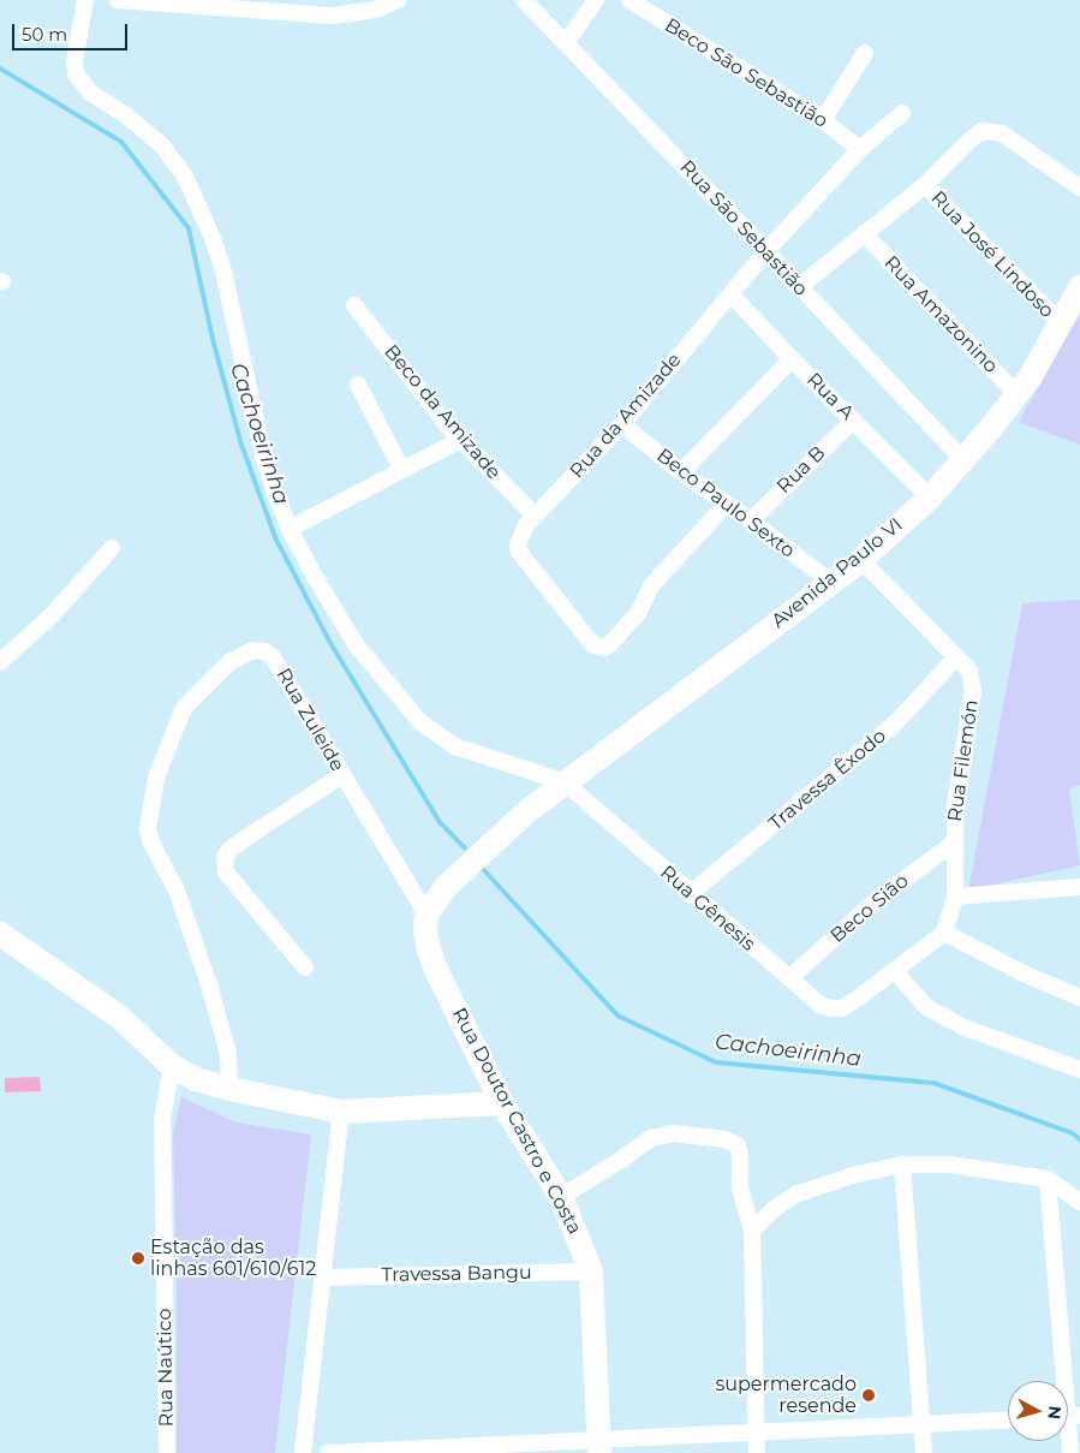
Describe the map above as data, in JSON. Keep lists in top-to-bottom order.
{
  "streets": {
    "street": [
      "Beco São Sebastião",
      "Rua São Sebastião",
      "Rua José Lindoso",
      "Rua Amazonino",
      "Rua A",
      "Beco da Amizade",
      "Rua da Amizade",
      "Rua B",
      "Beco Paulo Sexto",
      "Avenida Paulo VI",
      "Rua Zuleide",
      "Rua Filemón",
      "Travessa Êxodo",
      "Rua Gênesis",
      "Beco Sião",
      "Rua Doutor Castro e Costa",
      "Travessa Bangu",
      "Rua Naútico"
    ]
  },
  "crossings": [
    ["Rua São Sebastião", "Rua da Amizade"],
    ["Rua São Sebastião", "Avenida Paulo VI"],
    ["Rua José Lindoso", "Avenida Paulo VI"],
    ["Rua Amazonino", "Avenida Paulo VI"],
    ["Rua A", "Rua da Amizade"],
    ["Rua A", "Rua B"],
    ["Rua A", "Avenida Paulo VI"],
    ["Beco da Amizade", "Rua da Amizade"],
    ["Rua da Amizade", "Beco Paulo Sexto"],
    ["Rua B", "Beco Paulo Sexto"],
    ["Beco Paulo Sexto", "Avenida Paulo VI"],
    ["Avenida Paulo VI", "Rua Filemón"],
    ["Avenida Paulo VI", "Rua Gênesis"],
    ["Rua Zuleide", "Rua Doutor Castro e Costa"],
    ["Rua Filemón", "Travessa Êxodo"],
    ["Rua Filemón", "Rua Gênesis"],
    ["Rua Filemón", "Beco Sião"],
    ["Travessa Êxodo", "Rua Gênesis"],
    ["Rua Gênesis", "Beco Sião"],
    ["Rua Doutor Castro e Costa", "Travessa Bangu"]
  ],
  "water": ["Cachoeirinha"],
  "places": ["Estação das linhas 601/610/612", "supermercado resende"],
  "scale_bar": "50 m",
  "north": "right"
}
